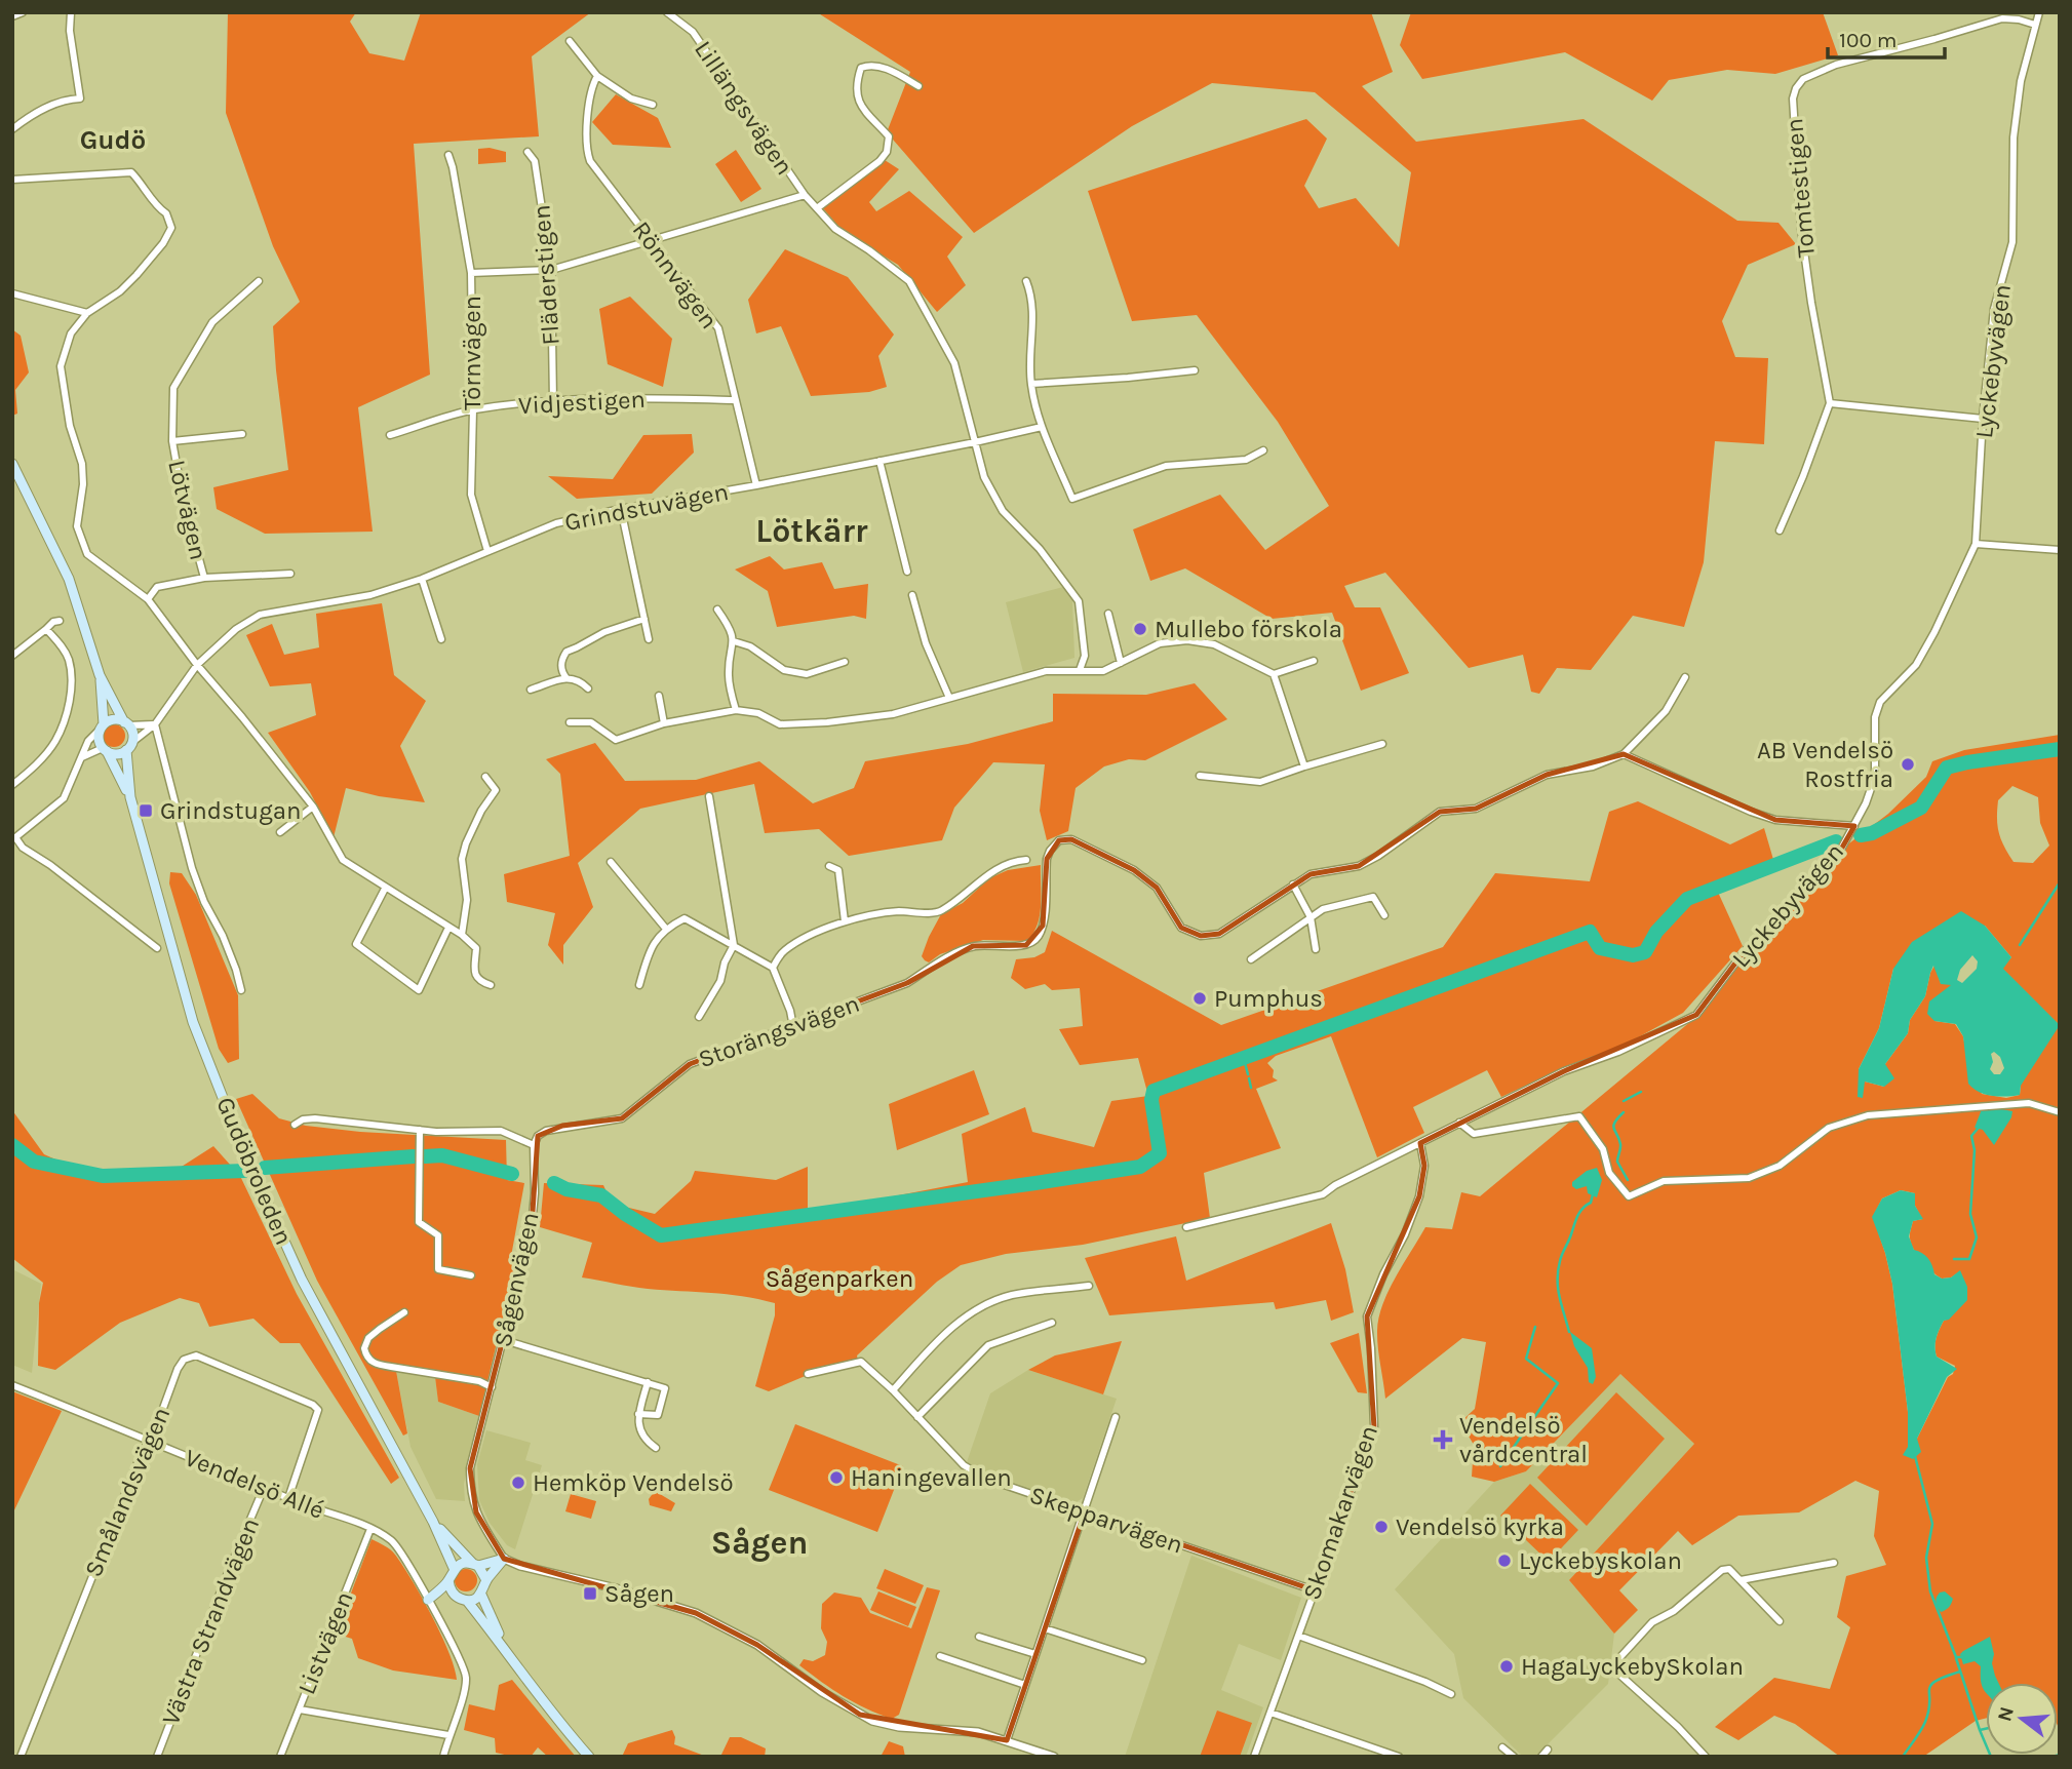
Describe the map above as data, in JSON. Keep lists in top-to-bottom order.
{
  "streets": {
    "main road": ["Gudöbroleden"],
    "street": [
      "Lillängsvägen",
      "Tomtestigen",
      "Fläderstigen",
      "Rönnvägen",
      "Törnvägen",
      "Lyckebyvägen",
      "Vidjestigen",
      "Grindstuvägen",
      "Lötvägen",
      "Storängsvägen",
      "Sågenvägen",
      "Vendelsö Allé",
      "Smålandsvägen",
      "Skomakarvägen",
      "Skepparvägen",
      "Västra Strandvägen",
      "Listvägen"
    ]
  },
  "crossings": [
    ["Lillängsvägen", "Grindstuvägen"],
    ["Tomtestigen", "Lyckebyvägen"],
    ["Fläderstigen", "Vidjestigen"],
    ["Rönnvägen", "Vidjestigen"],
    ["Rönnvägen", "Grindstuvägen"],
    ["Törnvägen", "Vidjestigen"],
    ["Törnvägen", "Grindstuvägen"],
    ["Lyckebyvägen", "Skomakarvägen"],
    ["Grindstuvägen", "Gudöbroleden"],
    ["Storängsvägen", "Sågenvägen"],
    ["Vendelsö Allé", "Smålandsvägen"],
    ["Vendelsö Allé", "Västra Strandvägen"],
    ["Vendelsö Allé", "Listvägen"],
    ["Skomakarvägen", "Skepparvägen"]
  ],
  "districts": ["Gudö", "Lötkärr", "Sågen"],
  "parks": ["Sågenparken"],
  "places": {
    "other": [
      "Mullebo förskola",
      "AB Vendelsö Rostfria",
      "Pumphus",
      "Haningevallen",
      "Hemköp Vendelsö",
      "Vendelsö kyrka",
      "Lyckebyskolan",
      "HagaLyckebySkolan"
    ],
    "transit": ["Grindstugan", "Sågen"],
    "health": ["Vendelsö vårdcentral"]
  },
  "scale_bar": "100 m",
  "north": "left"
}
